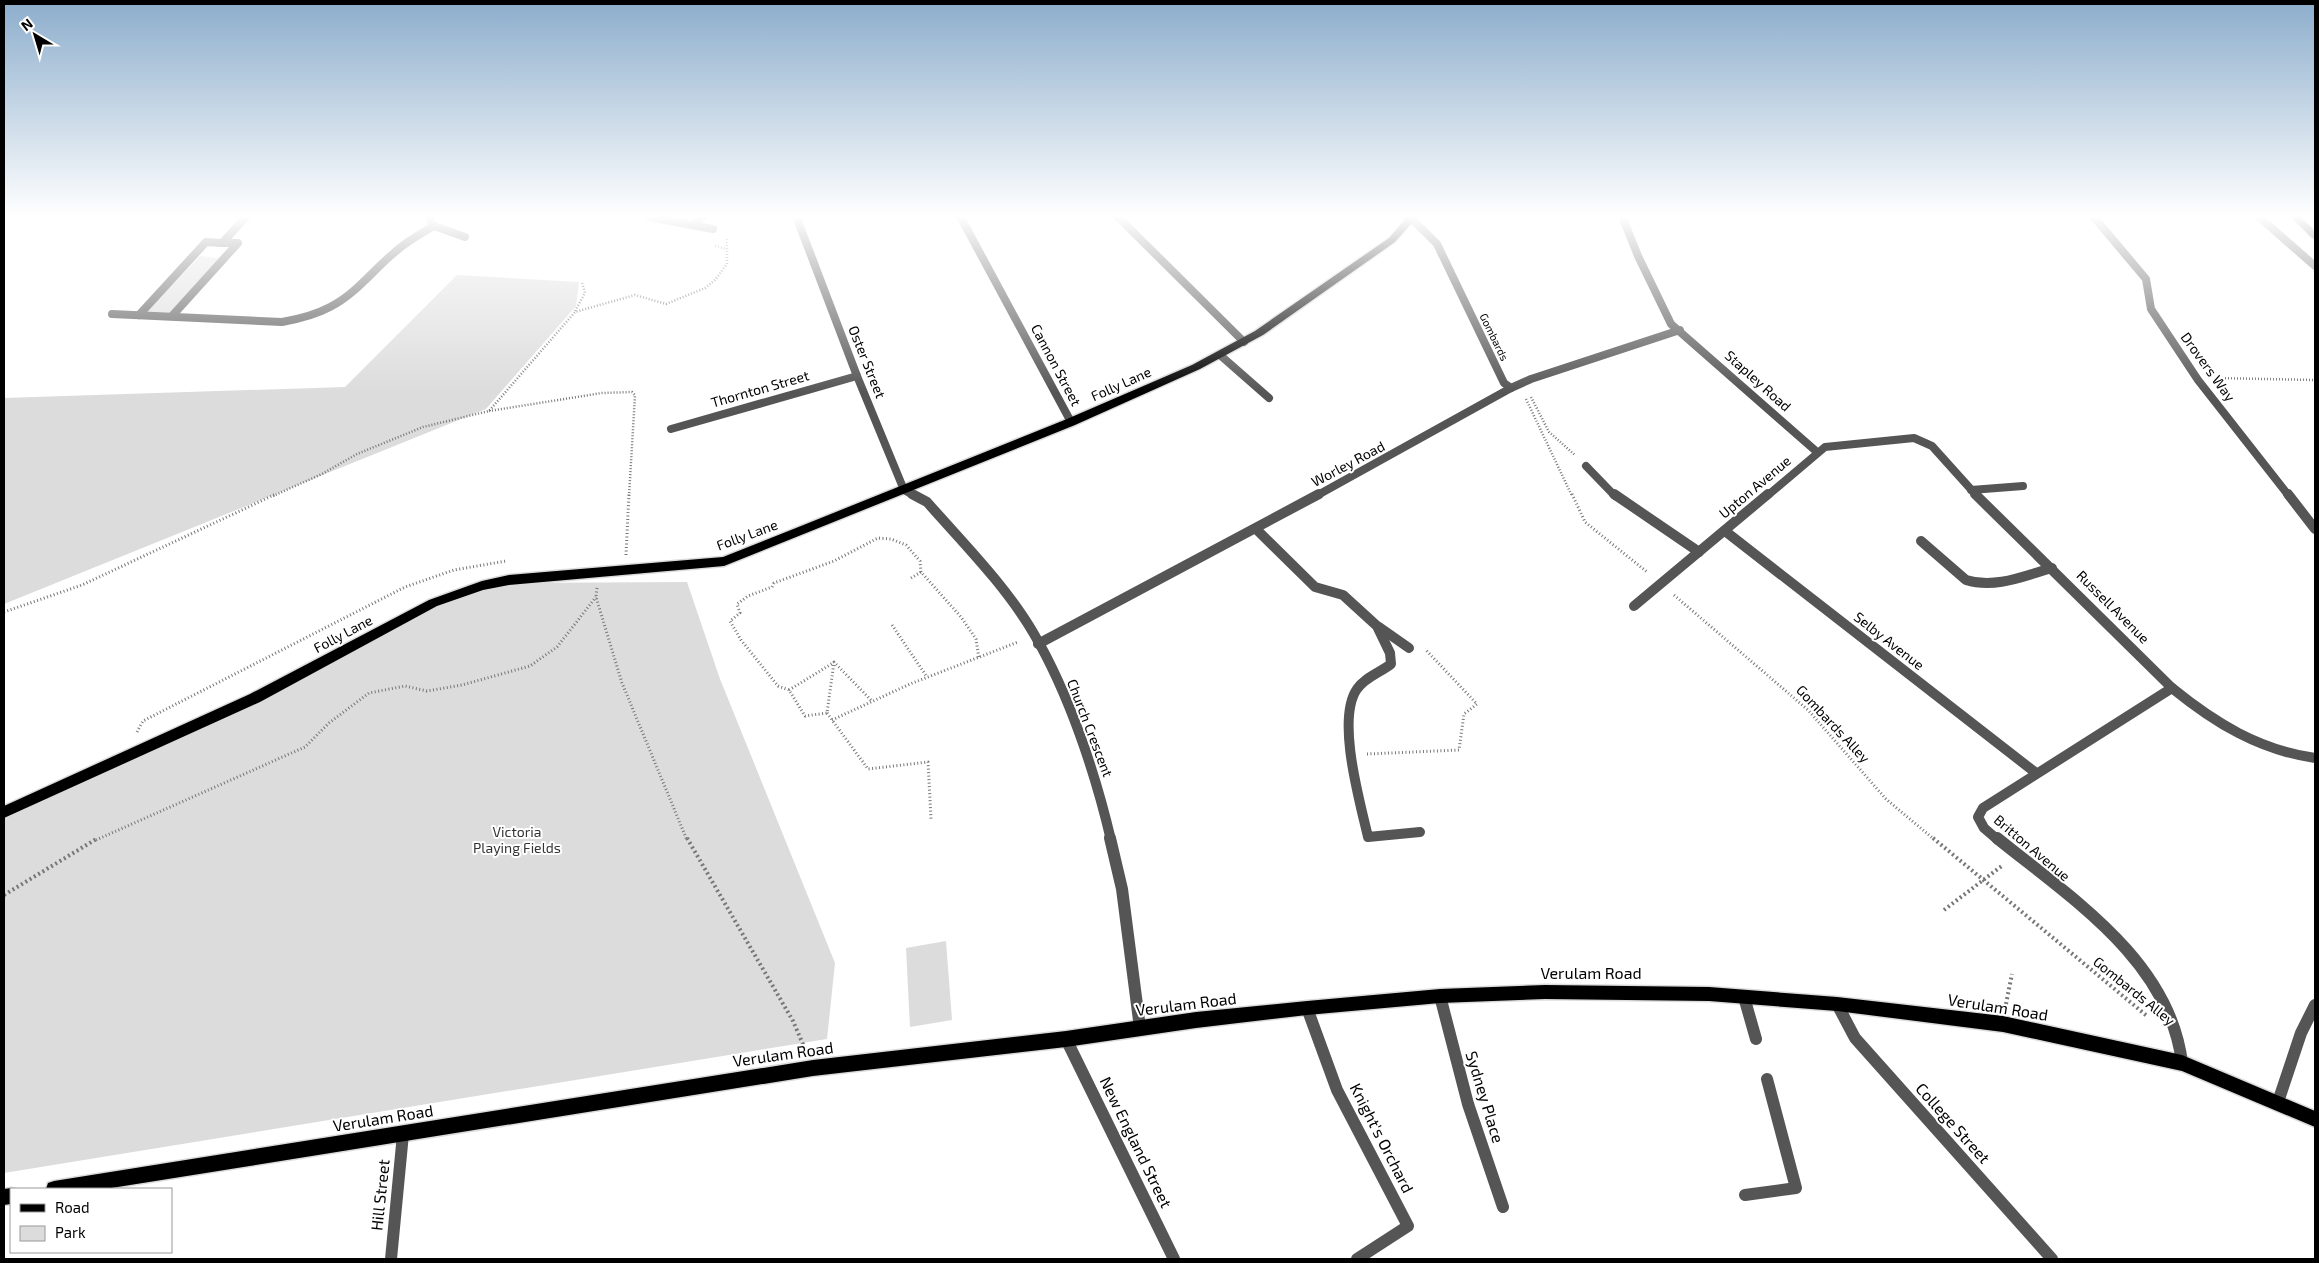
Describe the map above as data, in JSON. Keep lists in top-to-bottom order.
{
  "streets": {
    "main road": ["Folly Lane", "Verulam Road"],
    "street": [
      "Gombards",
      "Oster Street",
      "Cannon Street",
      "Drovers Way",
      "Stapley Road",
      "Thornton Street",
      "Worley Road",
      "Upton Avenue",
      "Russell Avenue",
      "Selby Avenue",
      "Church Crescent",
      "Britton Avenue",
      "Sydney Place",
      "College Street",
      "Knight's Orchard",
      "New England Street",
      "Hill Street"
    ],
    "path": ["Gombards Alley"]
  },
  "crossings": [
    ["Gombards", "Worley Road"],
    ["Oster Street", "Folly Lane"],
    ["Oster Street", "Thornton Street"],
    ["Oster Street", "Church Crescent"],
    ["Cannon Street", "Folly Lane"],
    ["Stapley Road", "Worley Road"],
    ["Stapley Road", "Upton Avenue"],
    ["Folly Lane", "Church Crescent"],
    ["Worley Road", "Church Crescent"],
    ["Upton Avenue", "Russell Avenue"],
    ["Upton Avenue", "Selby Avenue"],
    ["Upton Avenue", "Gombards Alley"],
    ["Russell Avenue", "Britton Avenue"],
    ["Selby Avenue", "Britton Avenue"],
    ["Church Crescent", "Verulam Road"],
    ["Britton Avenue", "Verulam Road"],
    ["Verulam Road", "Sydney Place"],
    ["Verulam Road", "College Street"],
    ["Verulam Road", "Knight's Orchard"],
    ["Verulam Road", "New England Street"],
    ["Verulam Road", "Hill Street"]
  ],
  "parks": ["Victoria Playing Fields"],
  "legend": ["Road", "Park"],
  "north": "top left"
}
